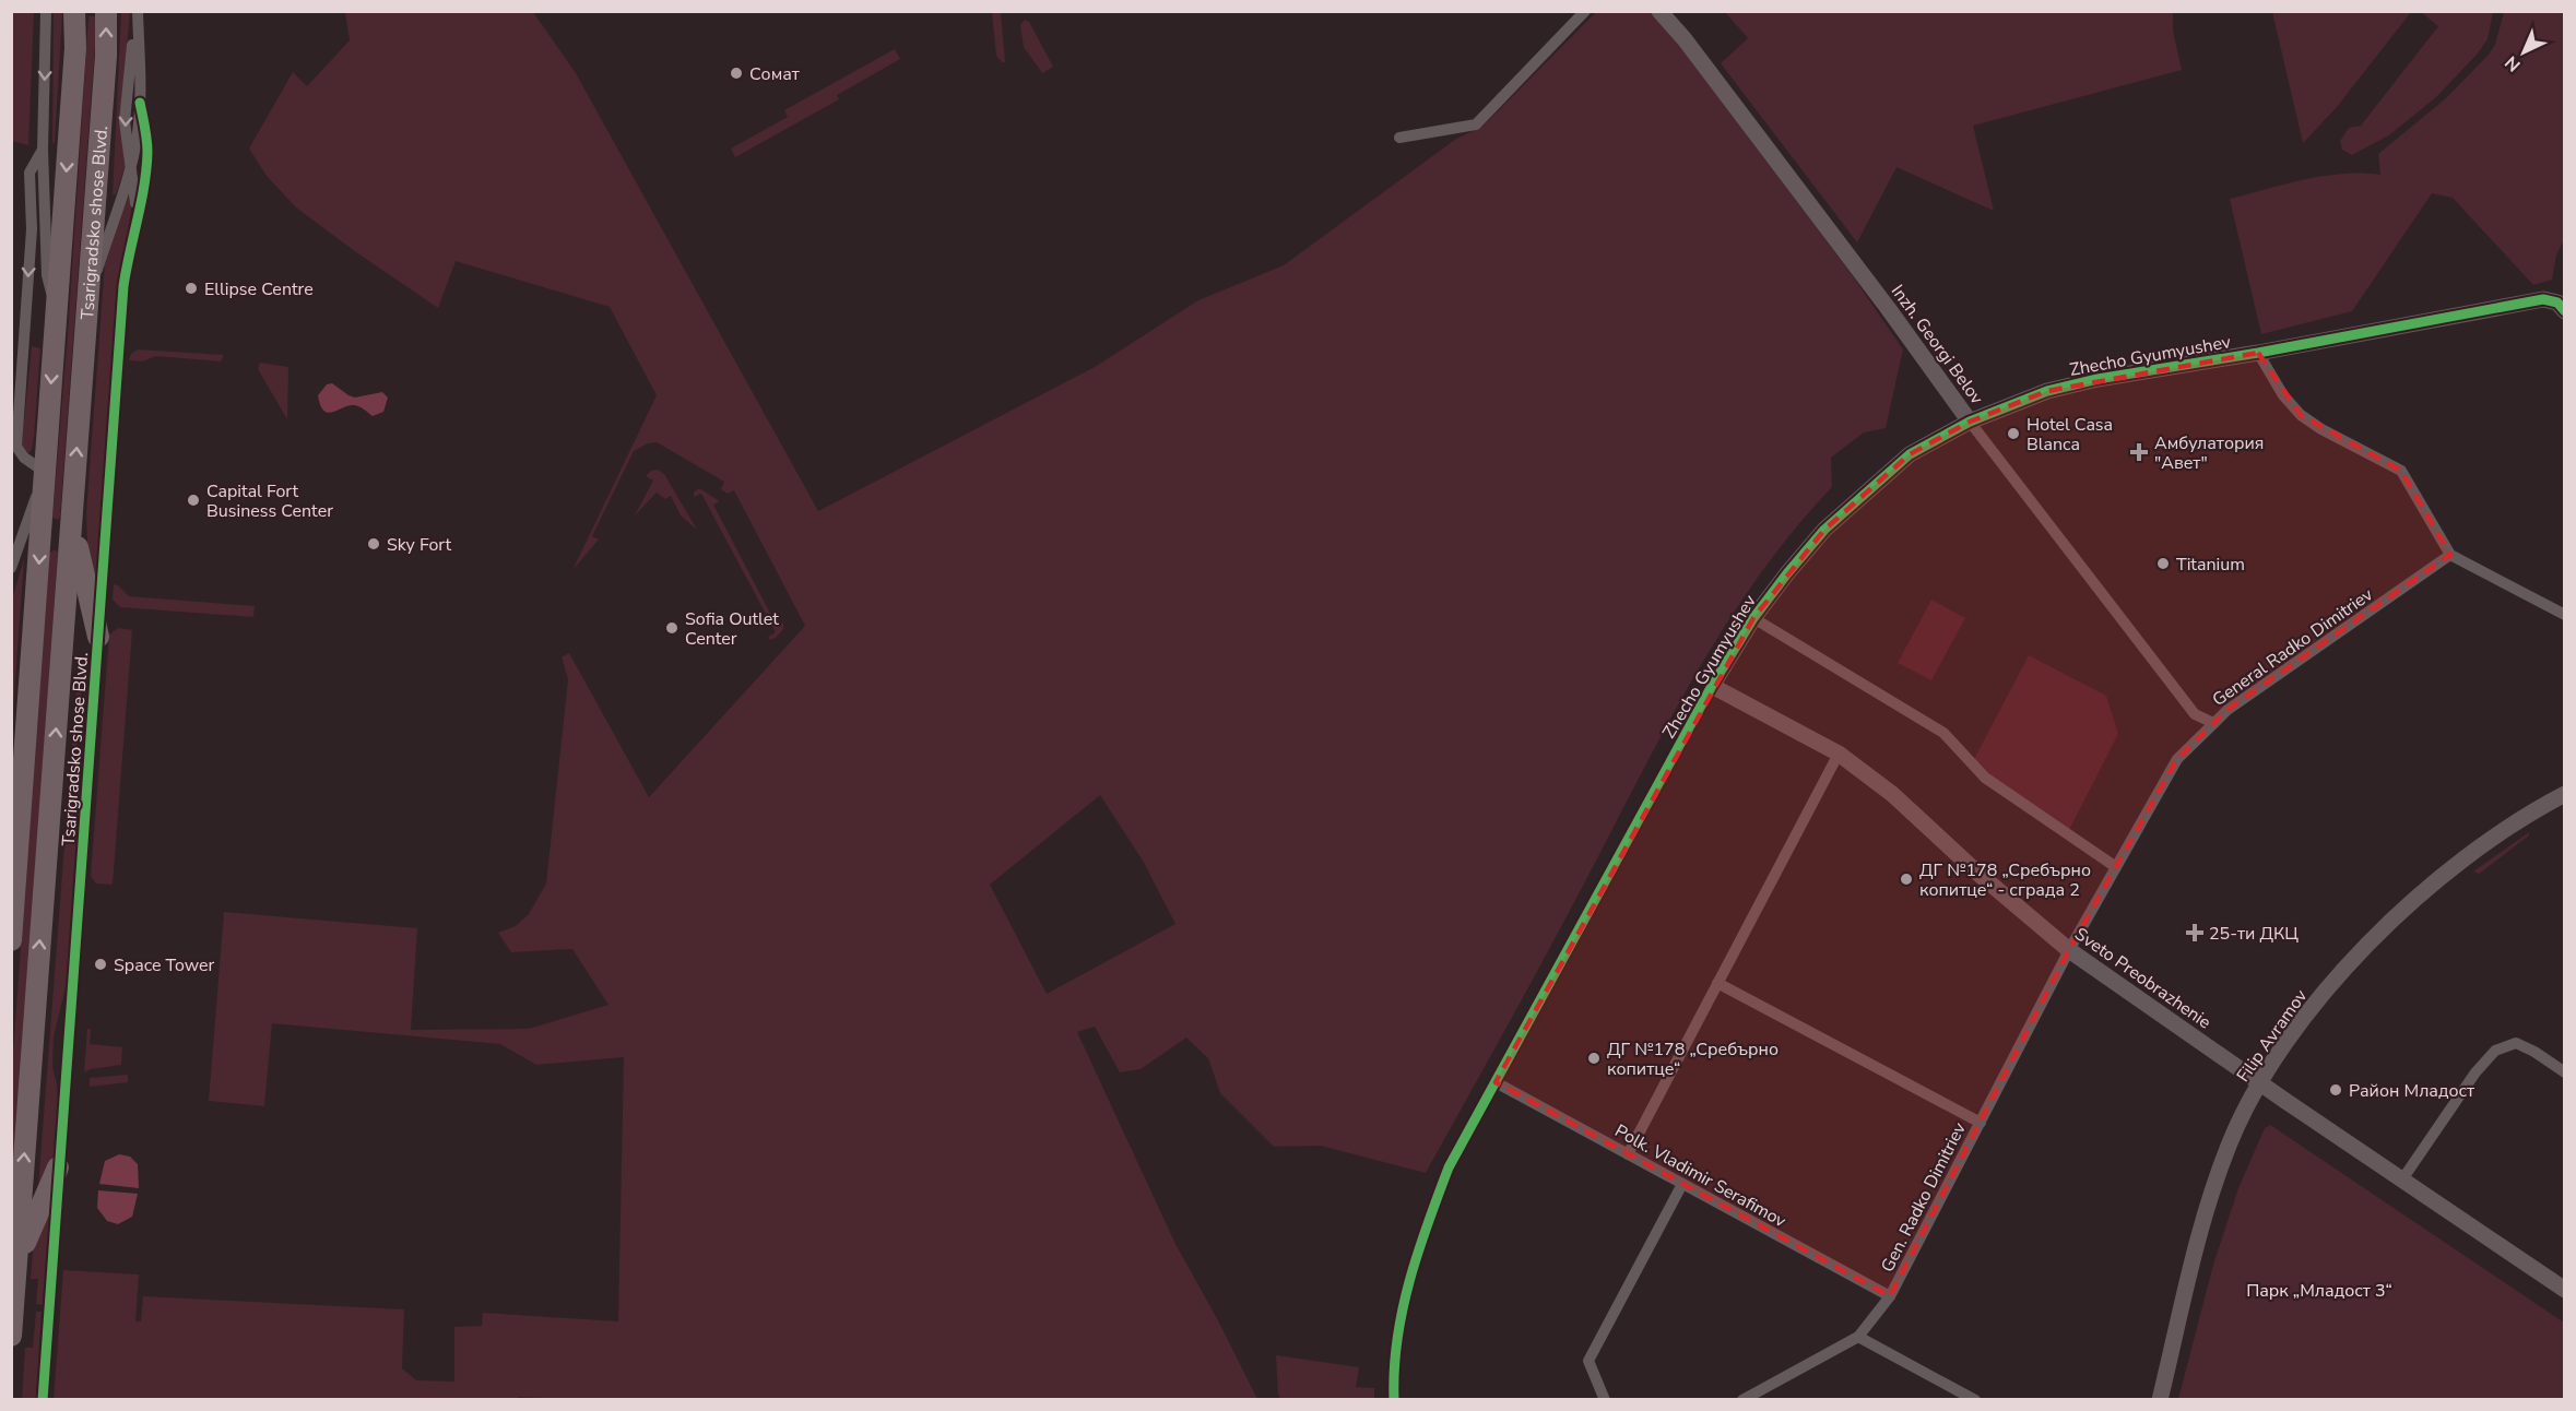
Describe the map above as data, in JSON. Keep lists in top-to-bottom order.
{
  "streets": {
    "highway": ["Tsarigradsko shose Blvd."],
    "street": [
      "Inzh. Georgi Belov",
      "Zhecho Gyumyushev",
      "General Radko Dimitriev",
      "Sveto Preobrazhenie",
      "Filip Avramov",
      "Polk. Vladimir Serafimov",
      "Gen. Radko Dimitriev"
    ]
  },
  "crossings": [
    ["Inzh. Georgi Belov", "Zhecho Gyumyushev"],
    ["Inzh. Georgi Belov", "General Radko Dimitriev"],
    ["Zhecho Gyumyushev", "Sveto Preobrazhenie"],
    ["Zhecho Gyumyushev", "Polk. Vladimir Serafimov"],
    ["General Radko Dimitriev", "Sveto Preobrazhenie"],
    ["General Radko Dimitriev", "Gen. Radko Dimitriev"],
    ["Sveto Preobrazhenie", "Filip Avramov"],
    ["Sveto Preobrazhenie", "Gen. Radko Dimitriev"],
    ["Polk. Vladimir Serafimov", "Gen. Radko Dimitriev"]
  ],
  "parks": ["Парк „Младост 3“"],
  "places": {
    "other": [
      "Сомат",
      "Ellipse Centre",
      "Hotel Casa Blanca",
      "Capital Fort Business Center",
      "Sky Fort",
      "Titanium",
      "Sofia Outlet Center",
      "ДГ №178 „Сребърно копитце“ - сграда 2",
      "Space Tower",
      "ДГ №178 „Сребърно копитце“",
      "Район Младост"
    ],
    "health": ["Амбулатория \"Авет\"", "25-ти ДКЦ"]
  },
  "north": "bottom left"
}
